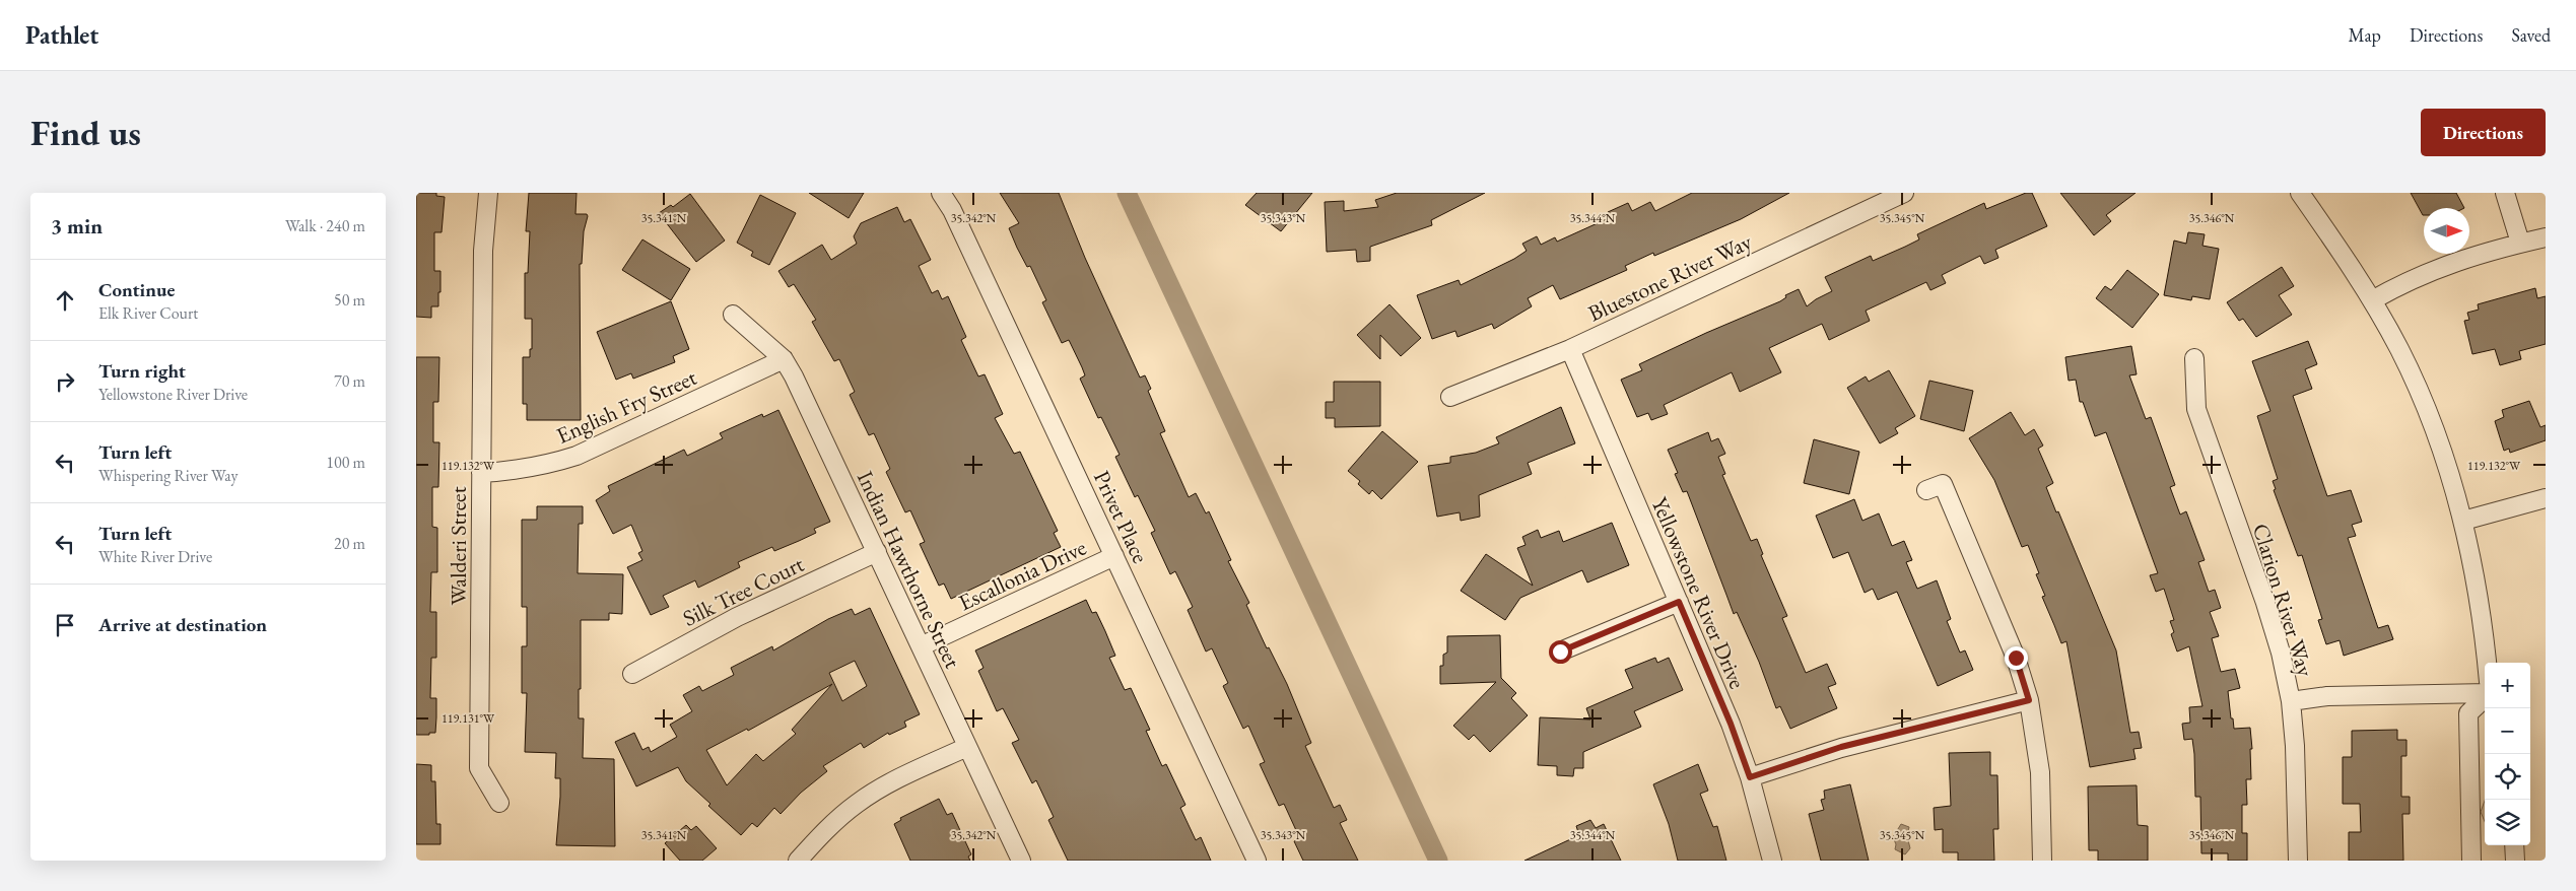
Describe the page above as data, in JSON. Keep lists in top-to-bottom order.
{
  "streets": {
    "street": [
      "Bluestone River Way",
      "English Fry Street",
      "Privet Place",
      "Walderi Street",
      "Indian Hawthorne Street",
      "Escallonia Drive",
      "Silk Tree Court",
      "Yellowstone River Drive",
      "Clarion River Way"
    ]
  },
  "crossings": [
    ["Bluestone River Way", "Yellowstone River Drive"],
    ["English Fry Street", "Walderi Street"],
    ["English Fry Street", "Indian Hawthorne Street"],
    ["Privet Place", "Escallonia Drive"],
    ["Indian Hawthorne Street", "Escallonia Drive"],
    ["Indian Hawthorne Street", "Silk Tree Court"]
  ],
  "north": "right",
  "page": {
    "header": "Pathlet",
    "nav": ["Map", "Directions", "Saved"],
    "buttons": "Directions",
    "title": "Find us",
    "heading": ["3 min", "Walk · 240 m"],
    "list": [
      ["Continue", "Elk River Court", "50 m"],
      ["Turn right", "Yellowstone River Drive", "70 m"],
      ["Turn left", "Whispering River Way", "100 m"],
      ["Turn left", "White River Drive", "20 m"],
      "Arrive at destination"
    ],
    "map_buttons": ["+", "−"]
  },
  "coordinates": [
    "35.341°N",
    "35.342°N",
    "35.343°N",
    "35.344°N",
    "35.345°N",
    "35.346°N",
    "119.132°W",
    "119.131°W"
  ]
}
